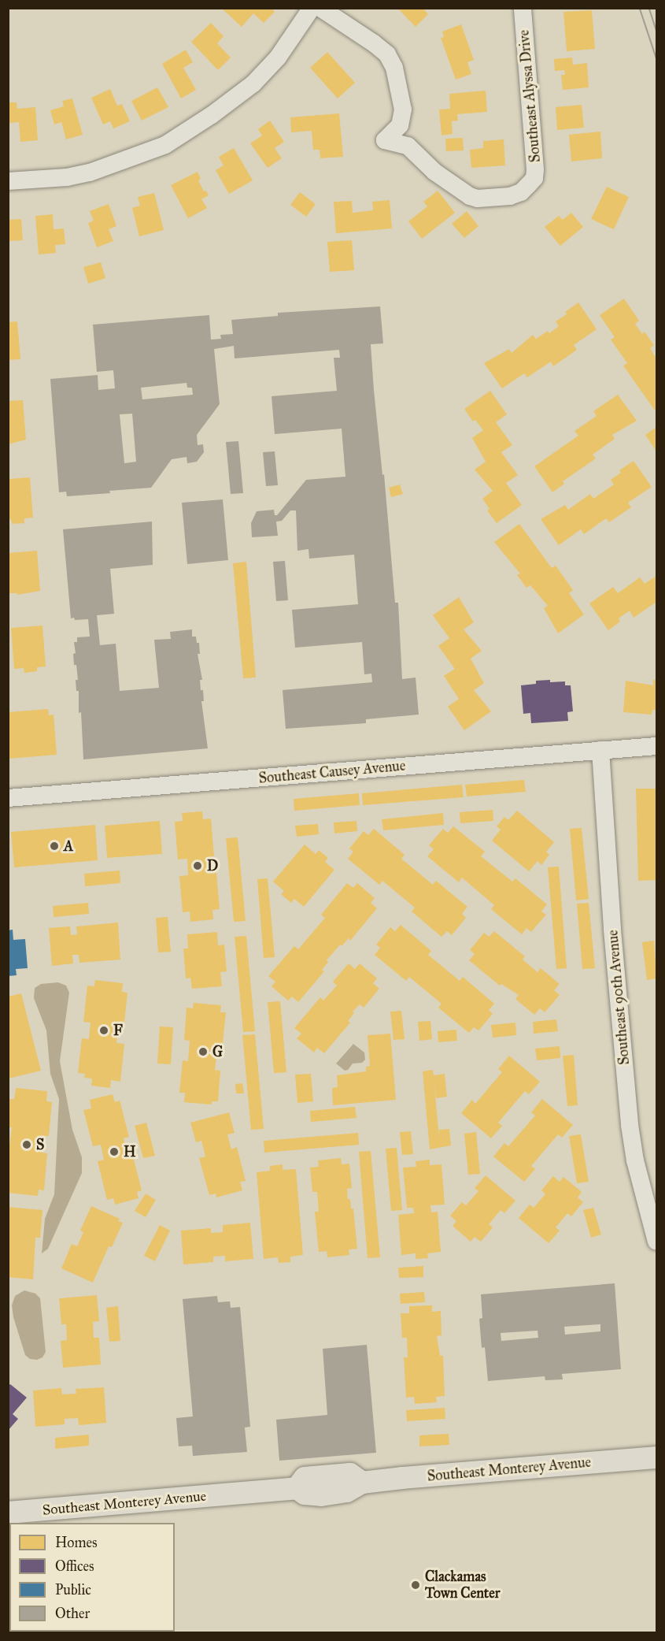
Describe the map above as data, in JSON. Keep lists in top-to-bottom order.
{
  "streets": {
    "main road": ["Southeast Monterey Avenue"],
    "street": ["Southeast Alyssa Drive", "Southeast Causey Avenue", "Southeast 90th Avenue"]
  },
  "crossings": [
    ["Southeast Causey Avenue", "Southeast 90th Avenue"]
  ],
  "places": [
    "A",
    "D",
    "F",
    "G",
    "S",
    "H",
    "Clackamas Town Center"
  ],
  "legend": [
    "Homes",
    "Offices",
    "Public",
    "Other"
  ]
}
